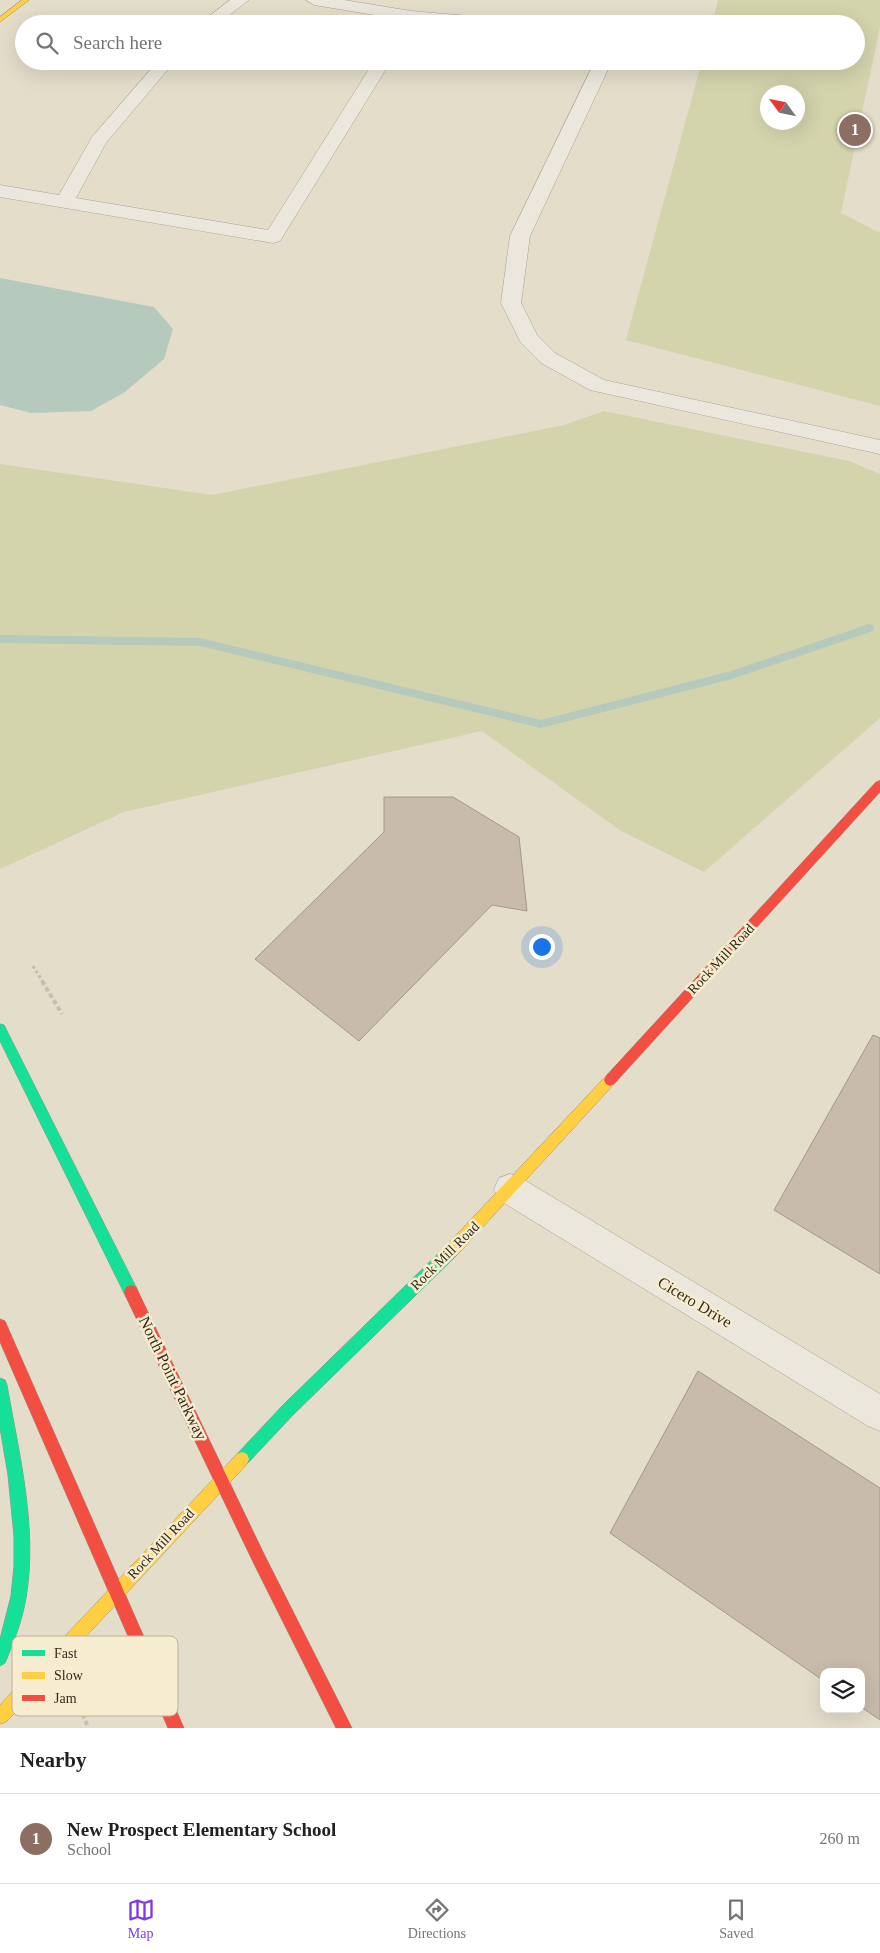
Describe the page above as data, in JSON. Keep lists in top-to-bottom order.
{
  "streets": {
    "street": ["Rock Mill Road", "Cicero Drive", "North Point Parkway"]
  },
  "crossings": [
    ["Rock Mill Road", "Cicero Drive"],
    ["Rock Mill Road", "North Point Parkway"]
  ],
  "legend": ["Fast", "Slow", "Jam"],
  "north": "top left",
  "page": {
    "search": "Search here",
    "pins": "1",
    "heading": "Nearby",
    "list": [
      {
        "mark": "1",
        "name": "New Prospect Elementary School",
        "note": "School",
        "value": "260 m"
      }
    ],
    "nav": ["Map", "Directions", "Saved"]
  }
}
